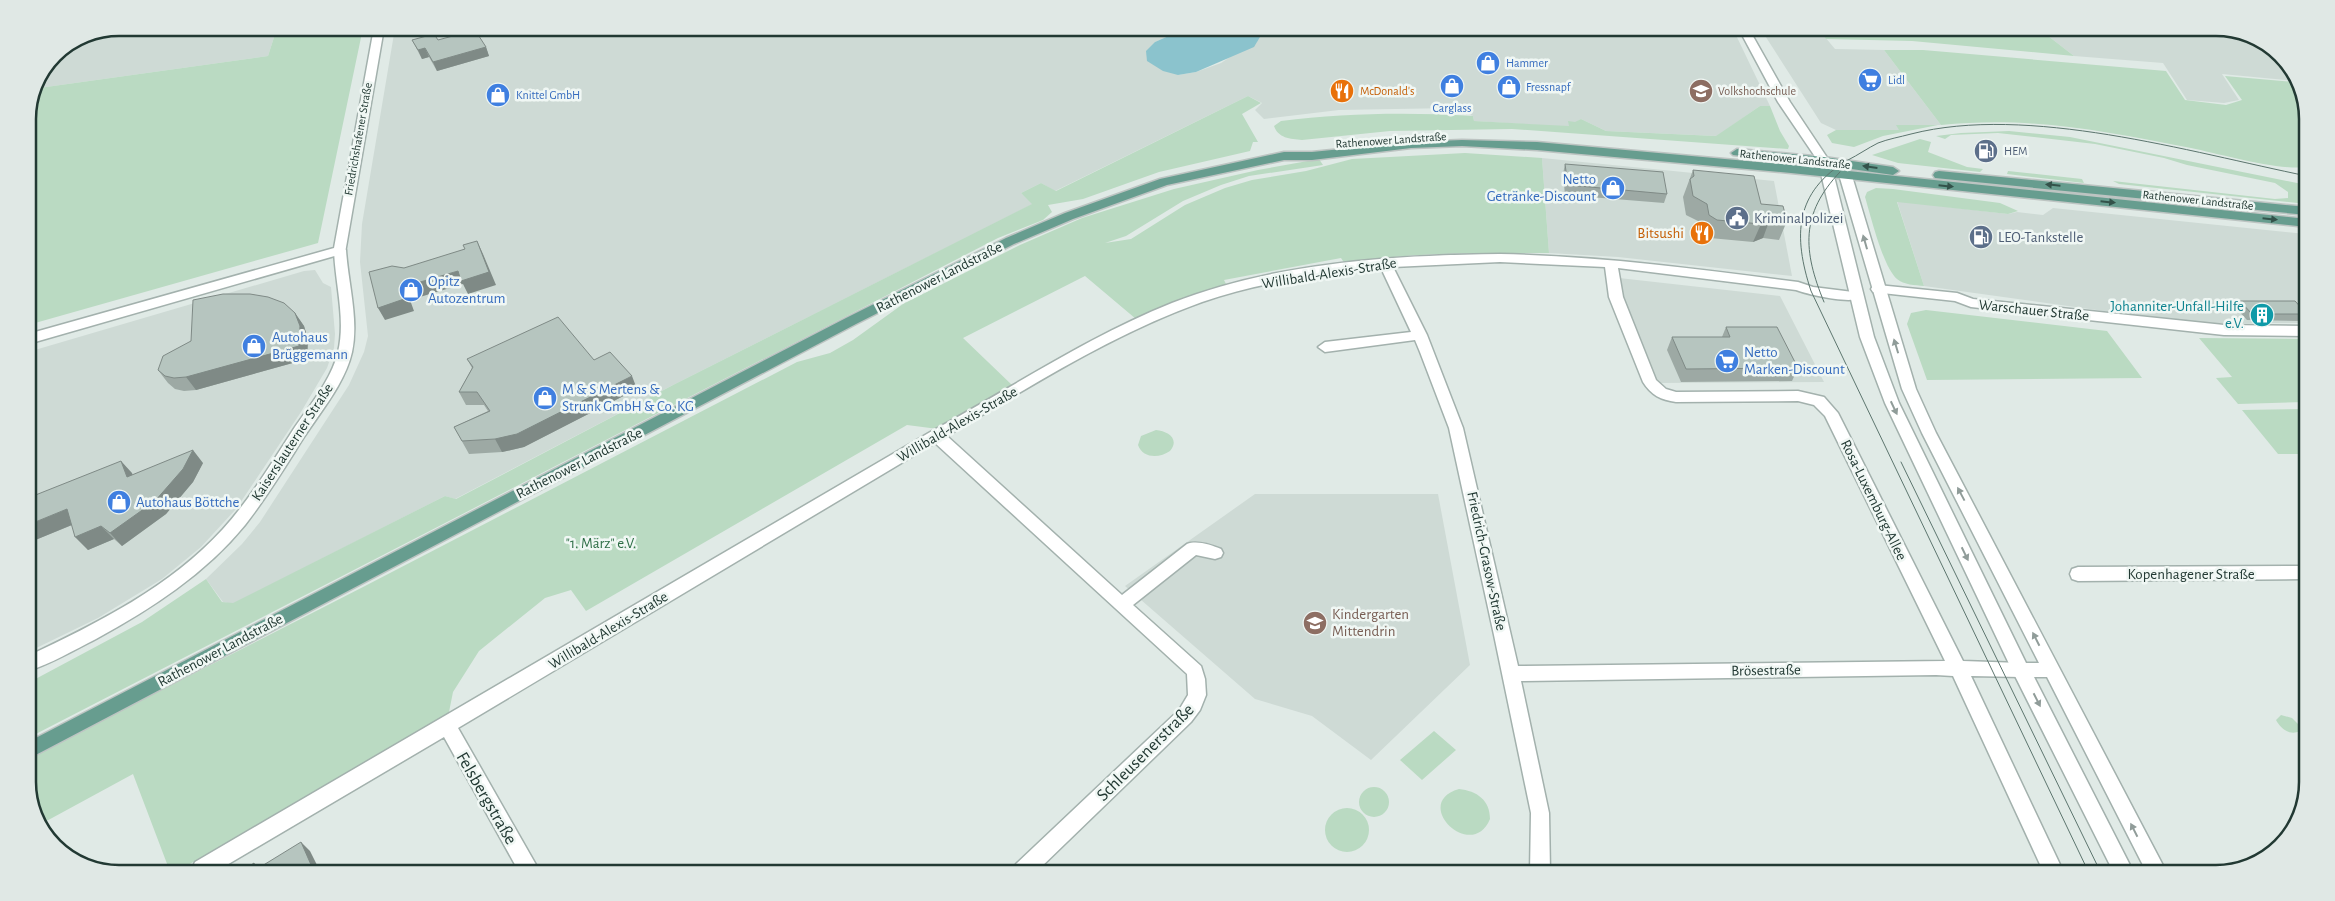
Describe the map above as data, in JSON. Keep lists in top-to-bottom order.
{
  "streets": {
    "main road": ["Rathenower Landstraße"],
    "street": [
      "Friedrichshafener Straße",
      "Willibald-Alexis-Straße",
      "Warschauer Straße",
      "Kaiserslauterner Straße",
      "Rosa-Luxemburg-Allee",
      "Friedrich-Grasow-Straße",
      "Kopenhagener Straße",
      "Brösestraße",
      "Schleusenerstraße",
      "Felsbergstraße"
    ]
  },
  "crossings": [
    ["Friedrichshafener Straße", "Kaiserslauterner Straße"],
    ["Willibald-Alexis-Straße", "Rosa-Luxemburg-Allee"],
    ["Willibald-Alexis-Straße", "Friedrich-Grasow-Straße"],
    ["Willibald-Alexis-Straße", "Schleusenerstraße"],
    ["Willibald-Alexis-Straße", "Felsbergstraße"],
    ["Rosa-Luxemburg-Allee", "Brösestraße"],
    ["Friedrich-Grasow-Straße", "Brösestraße"]
  ],
  "parks": ["\"1. März\" e.V."],
  "places": {
    "shop": [
      "Hammer",
      "Carglass",
      "Fressnapf",
      "Knittel GmbH",
      "Netto Getränke-Discount",
      "Opitz Autozentrum",
      "Autohaus Brüggemann",
      "M & S Mertens & Strunk GmbH & Co. KG",
      "Autohaus Böttche"
    ],
    "supermarket": ["Lidl", "Netto Marken-Discount"],
    "restaurant": ["McDonald's", "Bitsushi"],
    "school or university": ["Volkshochschule", "Kindergarten Mittendrin"],
    "fuel station": ["HEM", "LEO-Tankstelle"],
    "public building": ["Kriminalpolizei"],
    "building": ["Johanniter-Unfall-Hilfe e.V."]
  }
}
